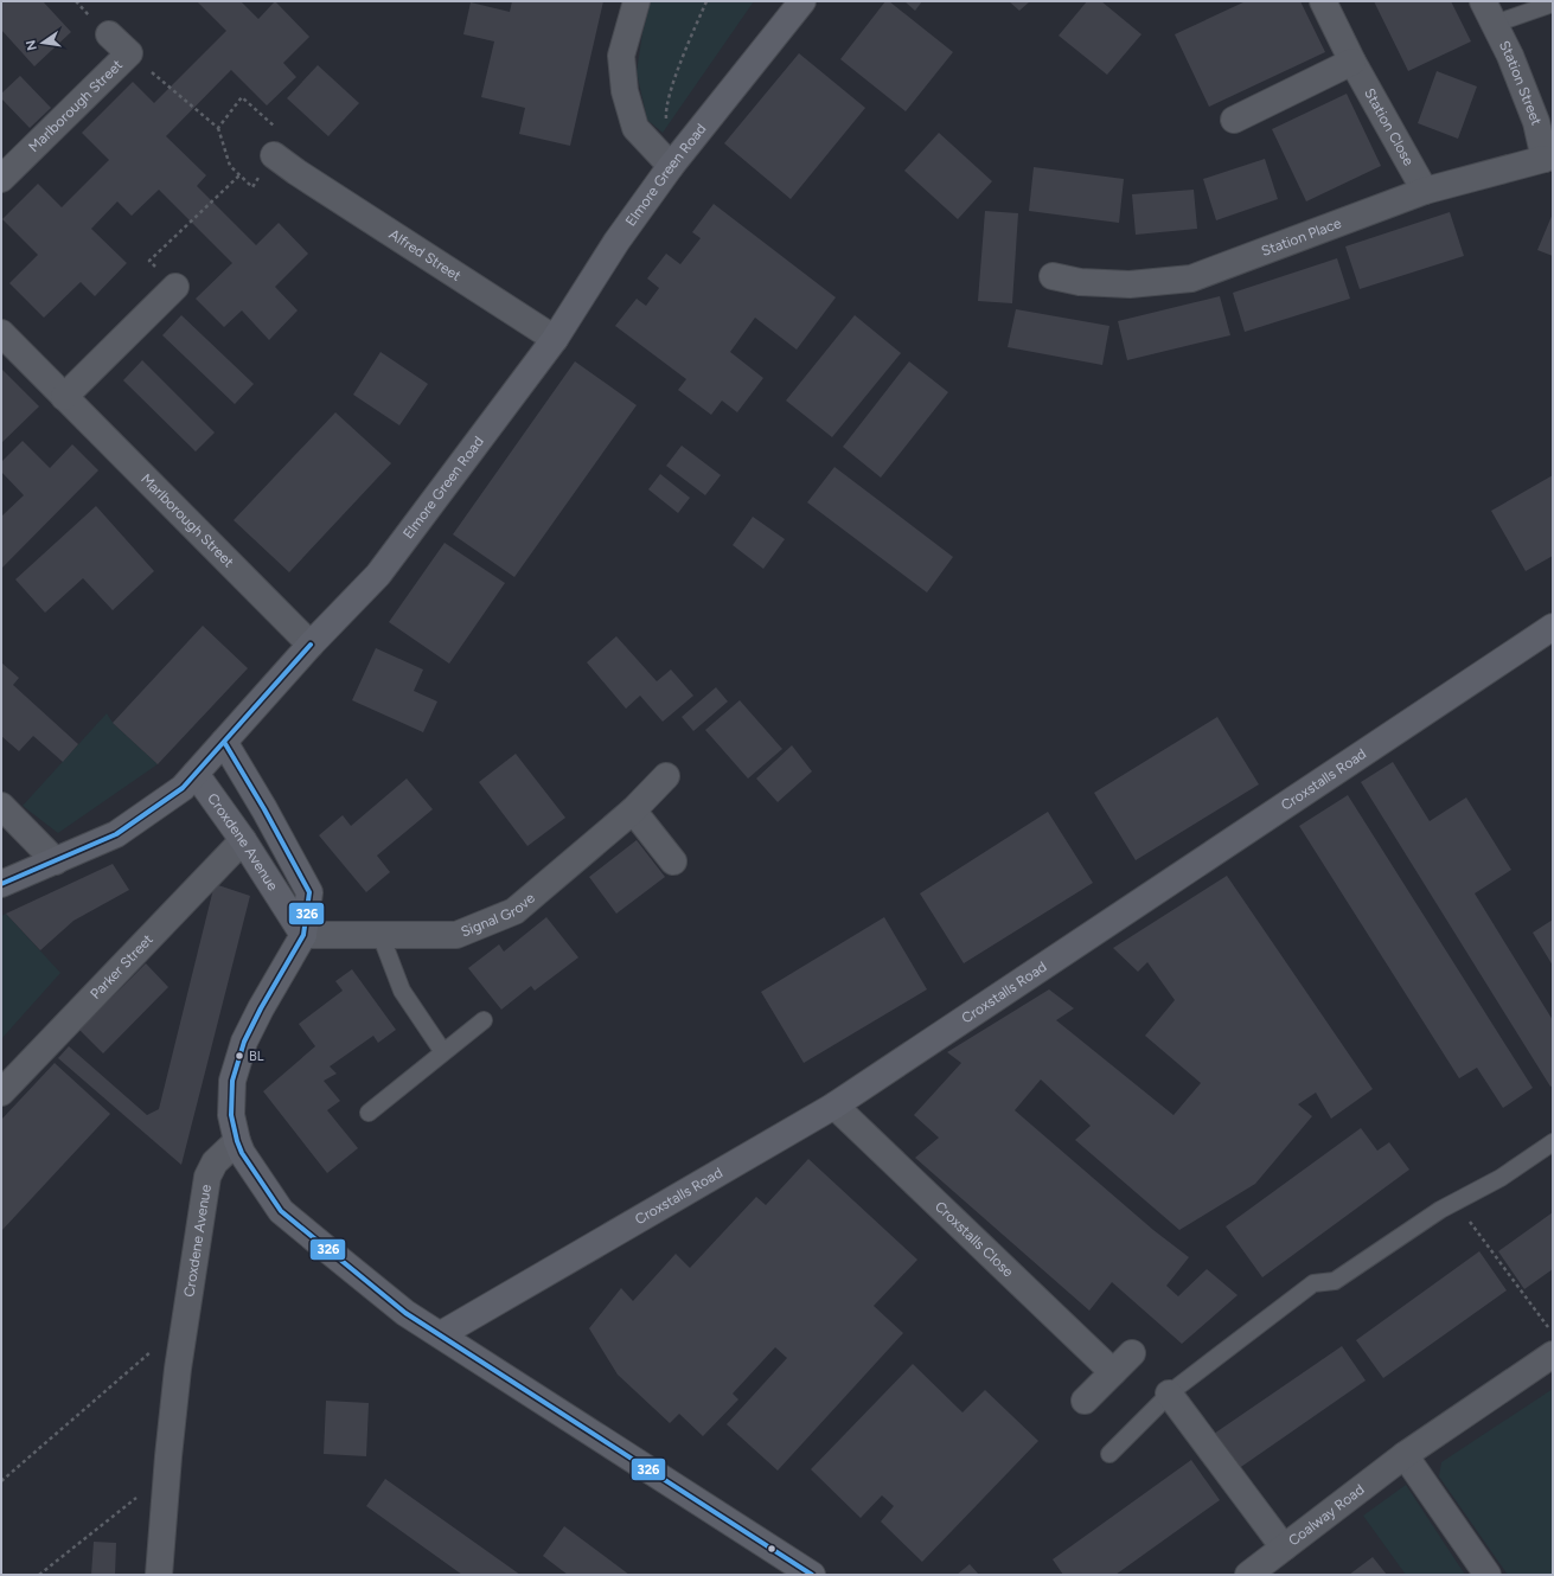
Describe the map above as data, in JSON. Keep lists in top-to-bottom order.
{
  "streets": {
    "street": [
      "Station Street",
      "Marlborough Street",
      "Station Close",
      "Elmore Green Road",
      "Station Place",
      "Alfred Street",
      "Croxstalls Road",
      "Croxdene Avenue",
      "Signal Grove",
      "Parker Street",
      "Croxstalls Close",
      "Coalway Road"
    ]
  },
  "crossings": [
    ["Station Street", "Station Place"],
    ["Marlborough Street", "Elmore Green Road"],
    ["Station Close", "Station Place"],
    ["Elmore Green Road", "Alfred Street"],
    ["Elmore Green Road", "Croxdene Avenue"],
    ["Croxstalls Road", "Croxstalls Close"],
    ["Croxdene Avenue", "Signal Grove"],
    ["Croxdene Avenue", "Parker Street"]
  ],
  "places": ["BL"],
  "lines": ["transit line 326"],
  "north": "left"
}
